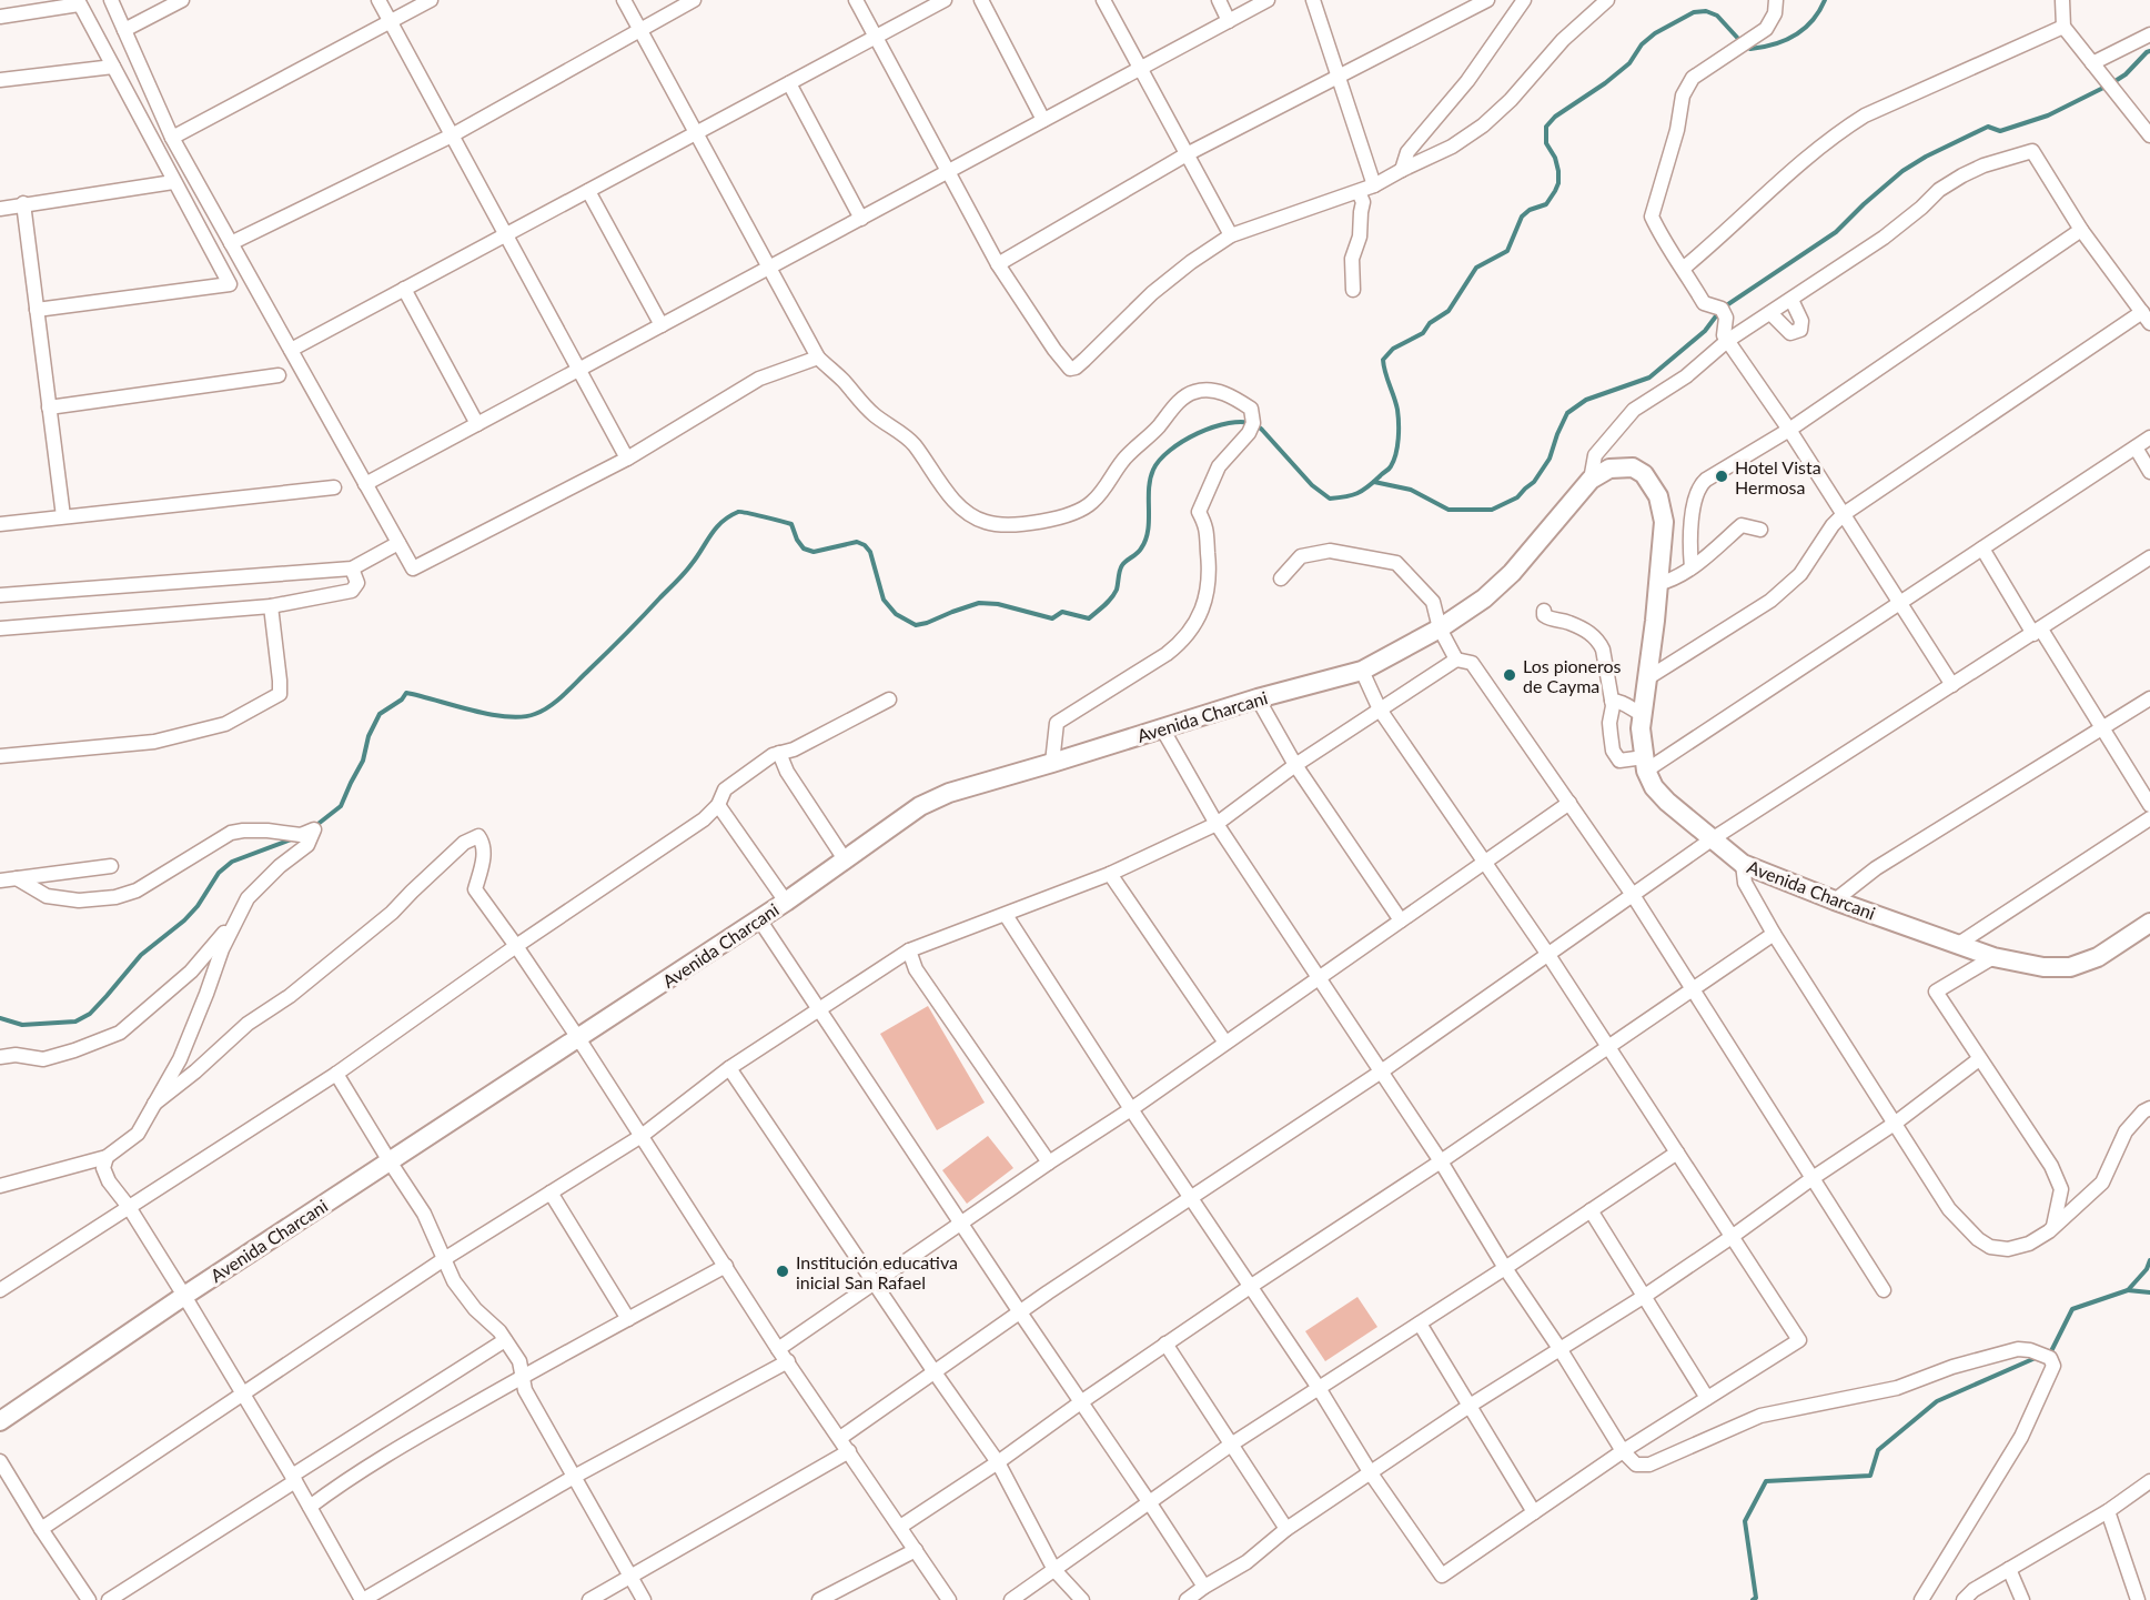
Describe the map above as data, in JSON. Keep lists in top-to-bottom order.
{
  "streets": {
    "main road": ["Avenida Charcani"]
  },
  "places": ["Hotel Vista Hermosa", "Los pioneros de Cayma", "Institución educativa inicial San Rafael"]
}
